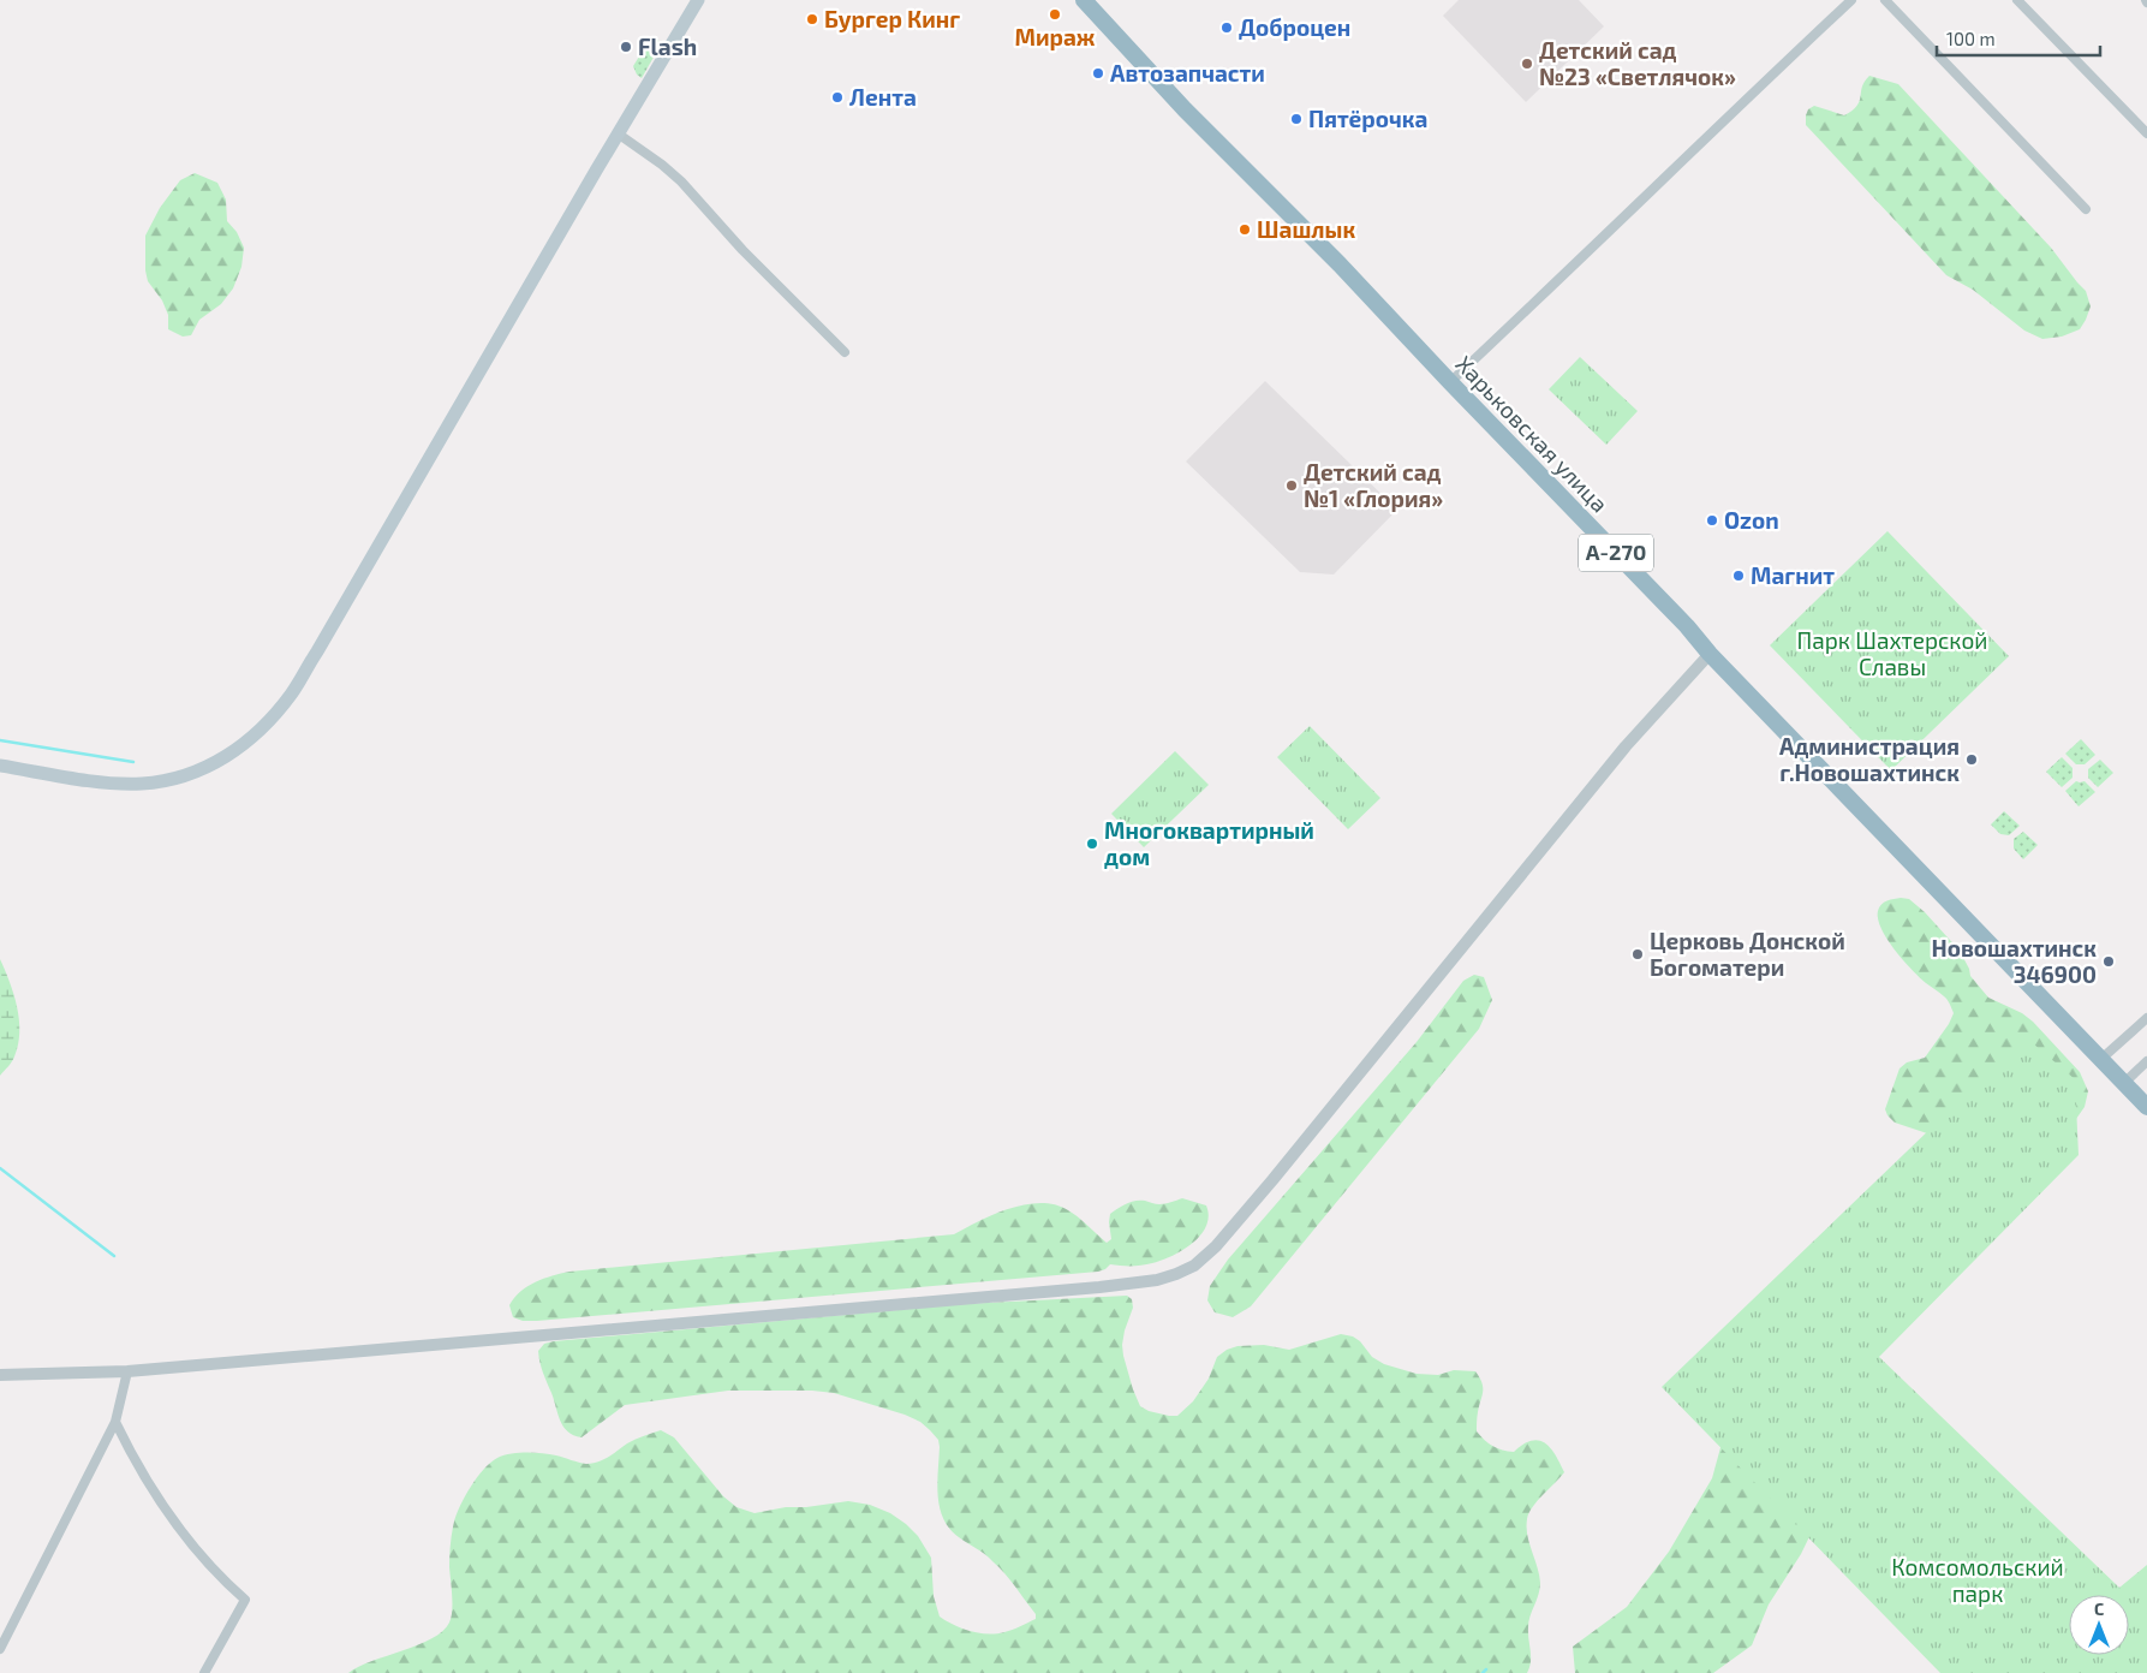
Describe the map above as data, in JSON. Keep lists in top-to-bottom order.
{
  "streets": {
    "highway": ["Харьковская улица", "А-270"]
  },
  "parks": ["Парк Шахтерской Славы", "Комсомольский парк"],
  "places": [
    "Мираж",
    "Бургер Кинг",
    "Доброцен",
    "Flash",
    "Детский сад №23 «Светлячок»",
    "Автозапчасти",
    "Лента",
    "Пятёрочка",
    "Шашлык",
    "Детский сад №1 «Глория»",
    "Ozon",
    "Магнит",
    "Администрация г.Новошахтинск",
    "Многоквартирный дом",
    "Церковь Донской Богоматери",
    "Новошахтинск 346900"
  ],
  "scale_bar": "100 m",
  "north": "top"
}
